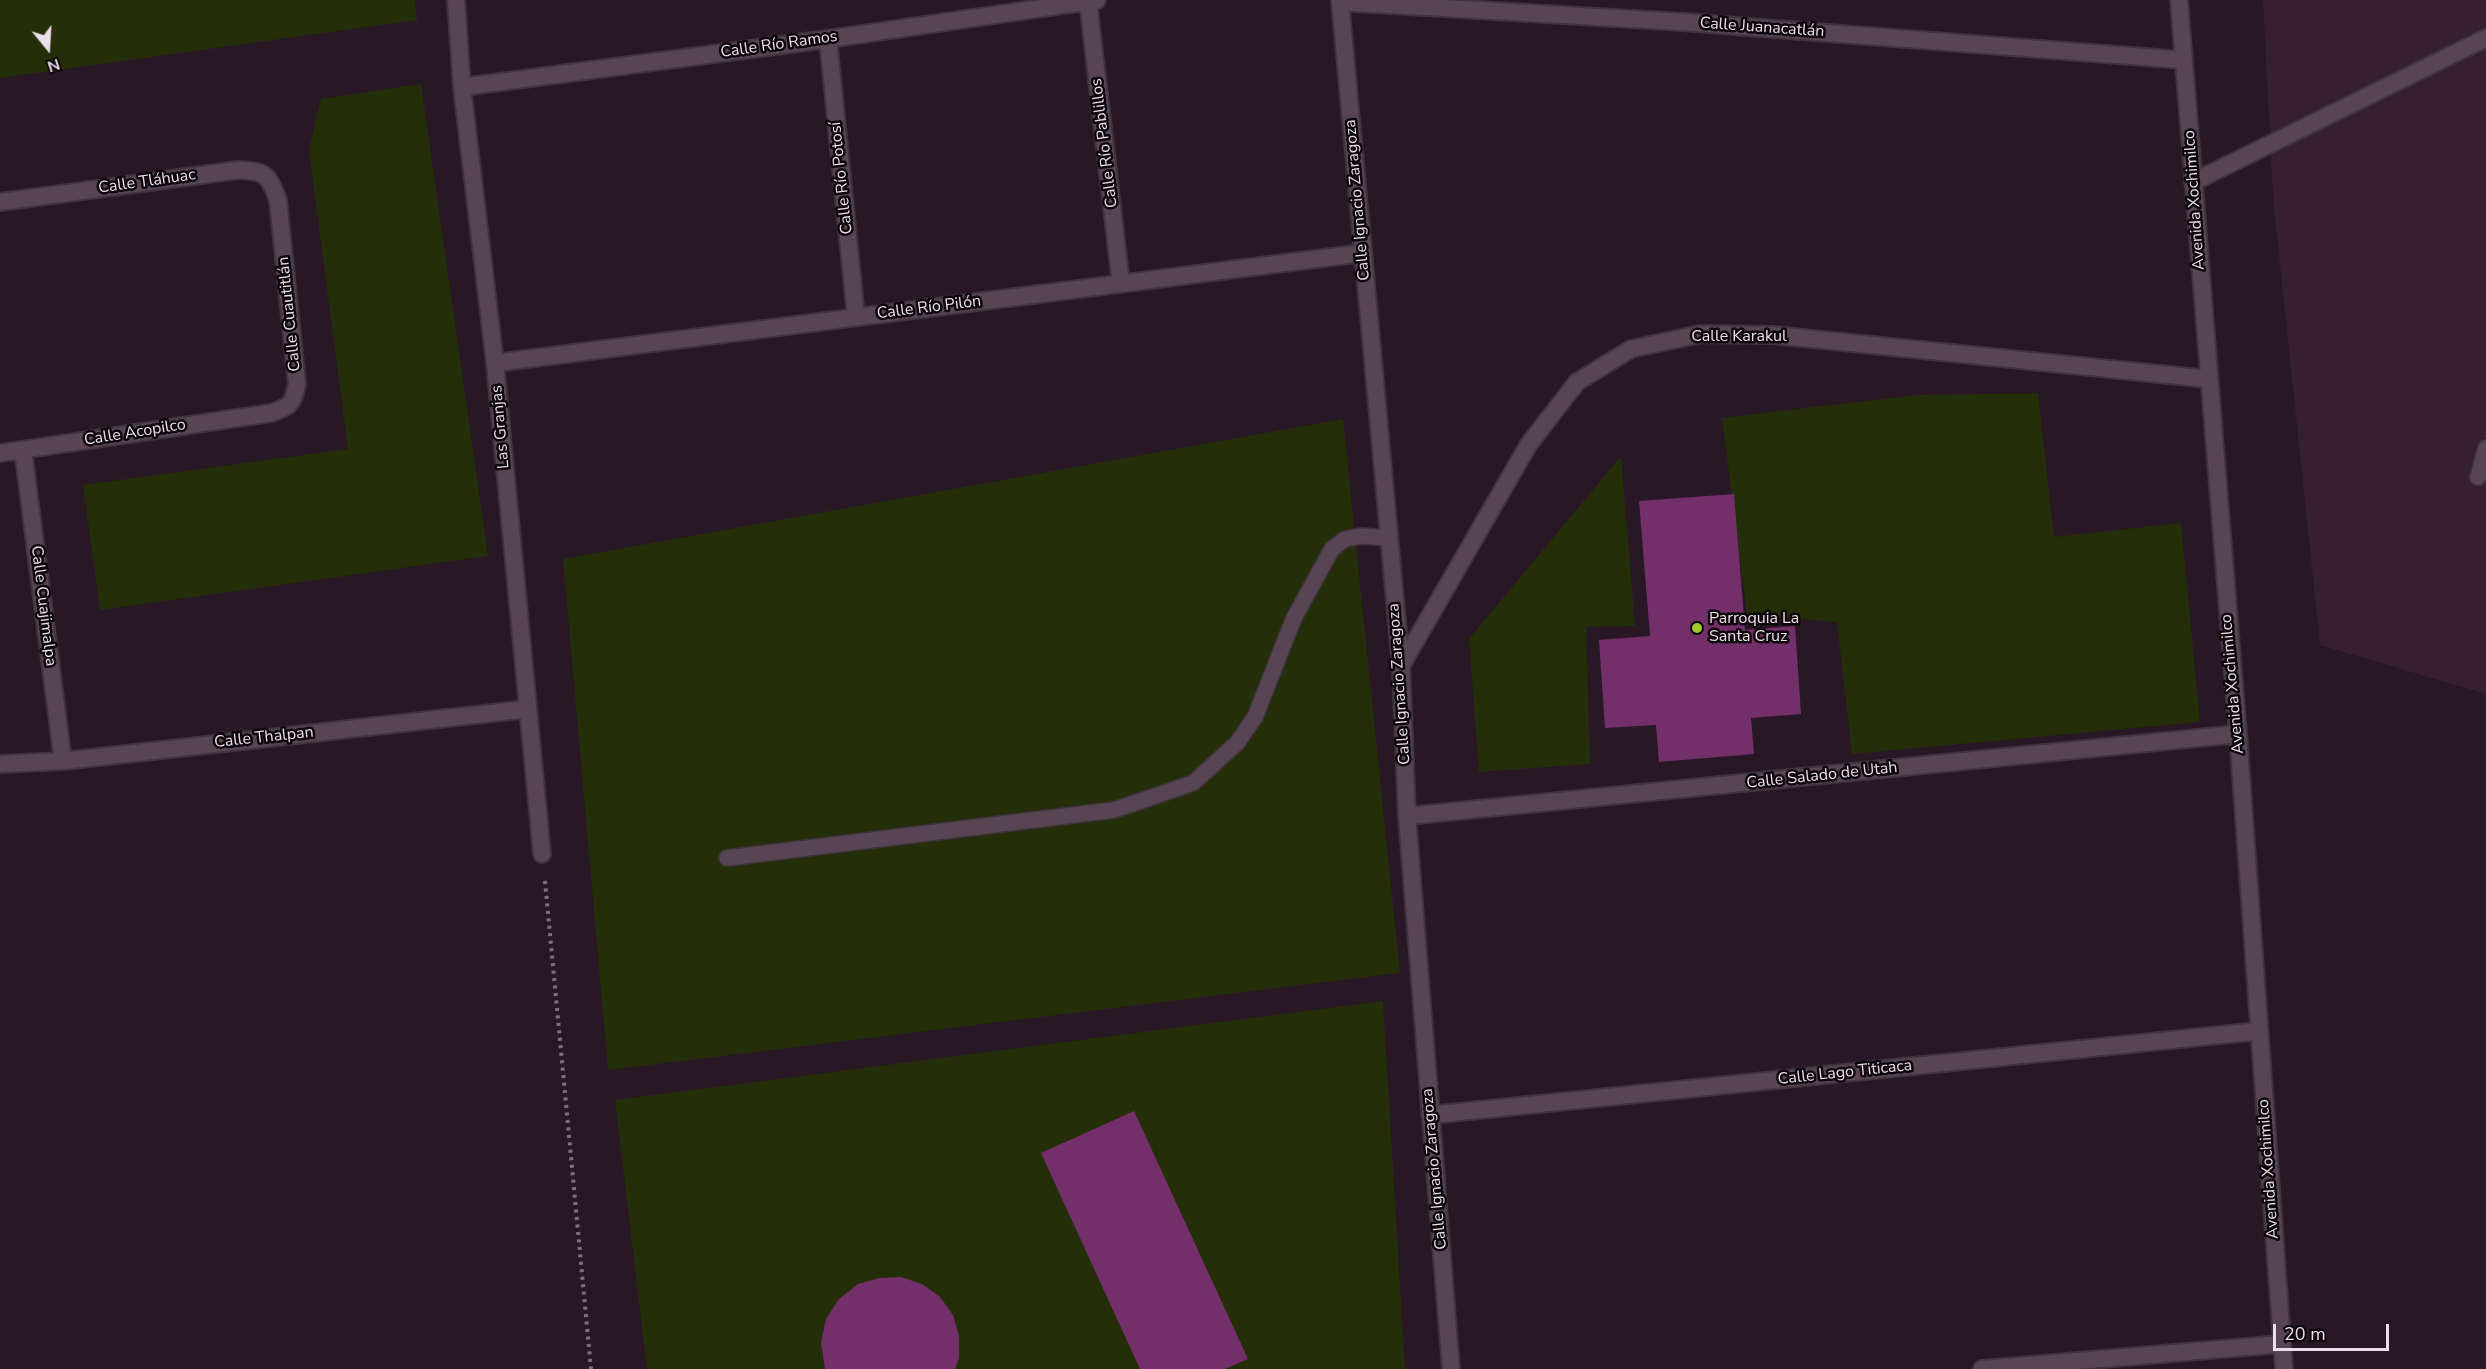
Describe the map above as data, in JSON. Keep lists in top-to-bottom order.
{
  "streets": {
    "street": [
      "Calle Juanacatlán",
      "Calle Río Ramos",
      "Calle Río Pablillos",
      "Calle Río Potosí",
      "Calle Tláhuac",
      "Calle Ignacio Zaragoza",
      "Avenida Xochimilco",
      "Calle Río Pilón",
      "Calle Cuautitlán",
      "Calle Karakul",
      "Las Granjas",
      "Calle Acopilco",
      "Calle Cuajimalpa",
      "Calle Thalpan",
      "Calle Salado de Utah",
      "Calle Lago Titicaca"
    ]
  },
  "crossings": [
    ["Calle Juanacatlán", "Calle Ignacio Zaragoza"],
    ["Calle Juanacatlán", "Avenida Xochimilco"],
    ["Calle Río Ramos", "Calle Río Pablillos"],
    ["Calle Río Ramos", "Calle Río Potosí"],
    ["Calle Río Ramos", "Las Granjas"],
    ["Calle Río Pablillos", "Calle Río Pilón"],
    ["Calle Río Potosí", "Calle Río Pilón"],
    ["Calle Tláhuac", "Calle Cuautitlán"],
    ["Calle Ignacio Zaragoza", "Calle Río Pilón"],
    ["Calle Ignacio Zaragoza", "Calle Karakul"],
    ["Calle Ignacio Zaragoza", "Calle Salado de Utah"],
    ["Calle Ignacio Zaragoza", "Calle Lago Titicaca"],
    ["Avenida Xochimilco", "Calle Karakul"],
    ["Avenida Xochimilco", "Calle Salado de Utah"],
    ["Avenida Xochimilco", "Calle Lago Titicaca"],
    ["Calle Río Pilón", "Las Granjas"],
    ["Calle Cuautitlán", "Calle Acopilco"],
    ["Las Granjas", "Calle Thalpan"],
    ["Calle Acopilco", "Calle Cuajimalpa"],
    ["Calle Cuajimalpa", "Calle Thalpan"]
  ],
  "places": ["Parroquia La Santa Cruz"],
  "scale_bar": "20 m",
  "north": "bottom"
}
